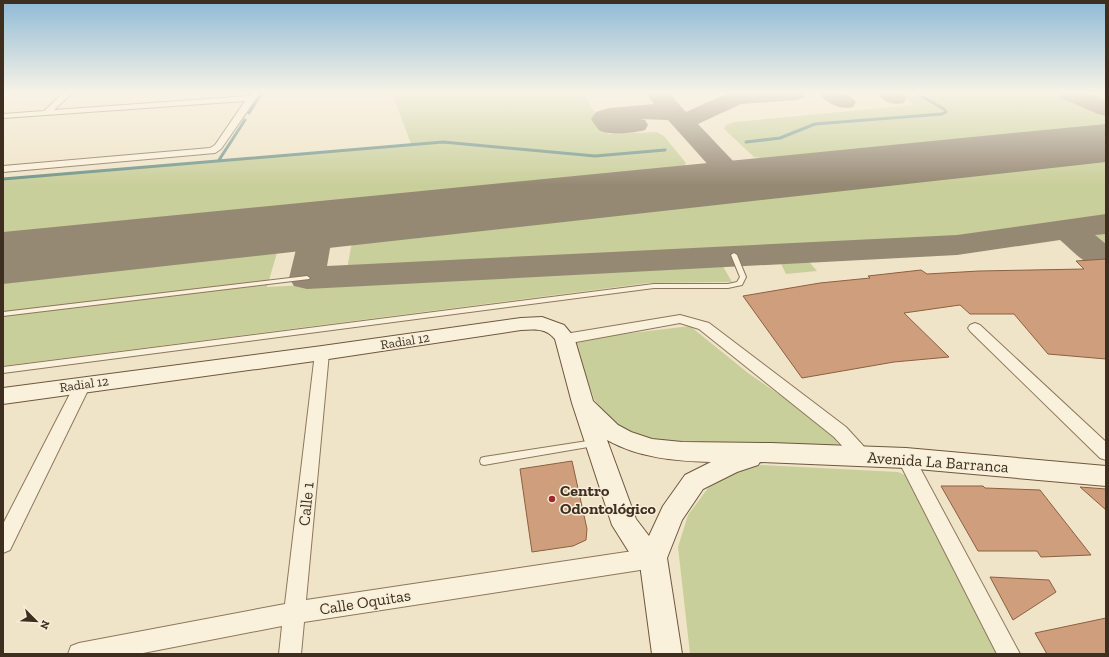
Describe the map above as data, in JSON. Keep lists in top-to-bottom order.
{
  "streets": {
    "street": [
      "Radial 12",
      "Avenida La Barranca",
      "Calle 1",
      "Calle Oquitas"
    ]
  },
  "crossings": [
    ["Radial 12", "Calle 1"],
    ["Avenida La Barranca", "Calle Oquitas"],
    ["Calle 1", "Calle Oquitas"]
  ],
  "places": ["Centro Odontológico"],
  "north": "bottom right"
}
